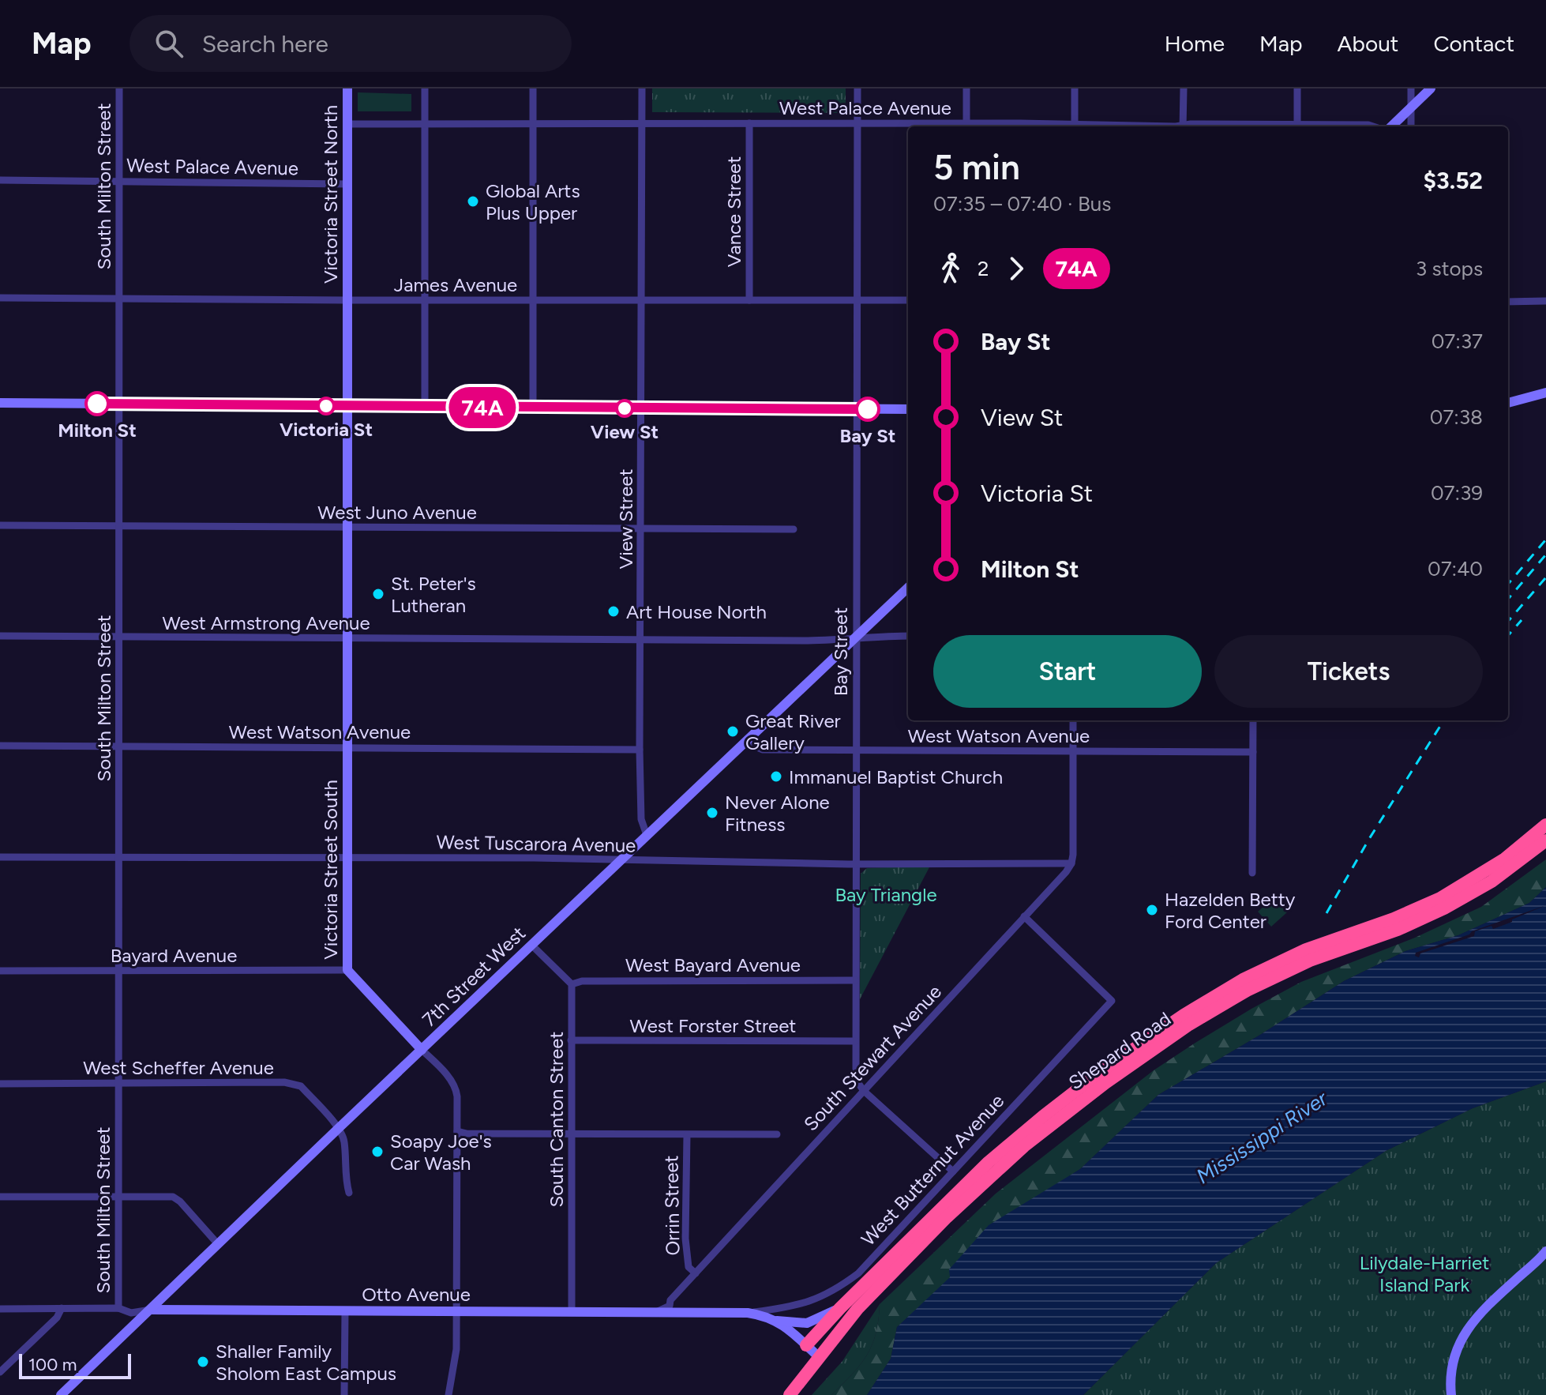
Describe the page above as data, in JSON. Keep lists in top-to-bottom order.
{
  "streets": {
    "highway": ["Shepard Road"],
    "street": [
      "West Palace Avenue",
      "South Milton Street",
      "Victoria Street North",
      "Vance Street",
      "James Avenue",
      "West Juno Avenue",
      "View Street",
      "West Armstrong Avenue",
      "Bay Street",
      "West Watson Avenue",
      "West Tuscarora Avenue",
      "Victoria Street South",
      "Bayard Avenue",
      "West Bayard Avenue",
      "7th Street West",
      "West Forster Street",
      "South Stewart Avenue",
      "West Scheffer Avenue",
      "South Canton Street",
      "West Butternut Avenue",
      "Orrin Street",
      "Otto Avenue"
    ]
  },
  "crossings": [
    ["West Palace Avenue", "South Milton Street"],
    ["West Palace Avenue", "Victoria Street North"],
    ["West Palace Avenue", "Vance Street"],
    ["West Palace Avenue", "View Street"],
    ["West Palace Avenue", "Bay Street"],
    ["South Milton Street", "James Avenue"],
    ["South Milton Street", "West Juno Avenue"],
    ["South Milton Street", "West Armstrong Avenue"],
    ["South Milton Street", "West Watson Avenue"],
    ["South Milton Street", "West Tuscarora Avenue"],
    ["South Milton Street", "Bayard Avenue"],
    ["South Milton Street", "West Scheffer Avenue"],
    ["South Milton Street", "Otto Avenue"],
    ["Victoria Street North", "James Avenue"],
    ["Victoria Street North", "Victoria Street South"],
    ["Vance Street", "James Avenue"],
    ["James Avenue", "View Street"],
    ["James Avenue", "Bay Street"],
    ["James Avenue", "Victoria Street South"],
    ["West Juno Avenue", "View Street"],
    ["West Juno Avenue", "Victoria Street South"],
    ["View Street", "West Armstrong Avenue"],
    ["View Street", "West Watson Avenue"],
    ["View Street", "7th Street West"],
    ["West Armstrong Avenue", "Bay Street"],
    ["West Armstrong Avenue", "Victoria Street South"],
    ["West Armstrong Avenue", "7th Street West"],
    ["Bay Street", "West Watson Avenue"],
    ["Bay Street", "West Tuscarora Avenue"],
    ["Bay Street", "West Bayard Avenue"],
    ["Bay Street", "7th Street West"],
    ["Bay Street", "West Forster Street"],
    ["Bay Street", "South Stewart Avenue"],
    ["West Watson Avenue", "Victoria Street South"],
    ["West Watson Avenue", "7th Street West"],
    ["West Tuscarora Avenue", "Victoria Street South"],
    ["West Tuscarora Avenue", "7th Street West"],
    ["West Tuscarora Avenue", "South Stewart Avenue"],
    ["Victoria Street South", "Bayard Avenue"],
    ["Victoria Street South", "7th Street West"],
    ["Victoria Street South", "Otto Avenue"],
    ["West Bayard Avenue", "South Canton Street"],
    ["7th Street West", "West Scheffer Avenue"],
    ["7th Street West", "Otto Avenue"],
    ["West Forster Street", "South Canton Street"],
    ["Shepard Road", "Otto Avenue"],
    ["South Stewart Avenue", "West Butternut Avenue"],
    ["South Stewart Avenue", "Orrin Street"],
    ["South Stewart Avenue", "Otto Avenue"],
    ["South Canton Street", "Otto Avenue"],
    ["West Butternut Avenue", "Otto Avenue"]
  ],
  "water": ["Mississippi River"],
  "parks": ["Bay Triangle", "Lilydale-Harriet Island Park"],
  "places": [
    "Global Arts Plus Upper",
    "Milton St",
    "Victoria St",
    "View St",
    "Bay St",
    "St. Peter's Lutheran",
    "Art House North",
    "Great River Gallery",
    "Immanuel Baptist Church",
    "Never Alone Fitness",
    "Hazelden Betty Ford Center",
    "Soapy Joe's Car Wash",
    "Shaller Family Sholom East Campus"
  ],
  "lines": ["bus line 74A"],
  "scale_bar": "100 m",
  "page": {
    "header": "Map",
    "search": "Search here",
    "nav": [
      "Home",
      "Map",
      "About",
      "Contact"
    ],
    "on_map": "74A",
    "heading": ["5 min", "07:35 – 07:40 · Bus", "$3.52"],
    "legs": ["2", "74A", "3 stops"],
    "list": [
      {
        "name": "Bay St",
        "value": "07:37"
      },
      {
        "name": "View St",
        "value": "07:38"
      },
      {
        "name": "Victoria St",
        "value": "07:39"
      },
      {
        "name": "Milton St",
        "value": "07:40"
      }
    ],
    "buttons": ["Start", "Tickets"],
    "scale": "100 m"
  }
}
